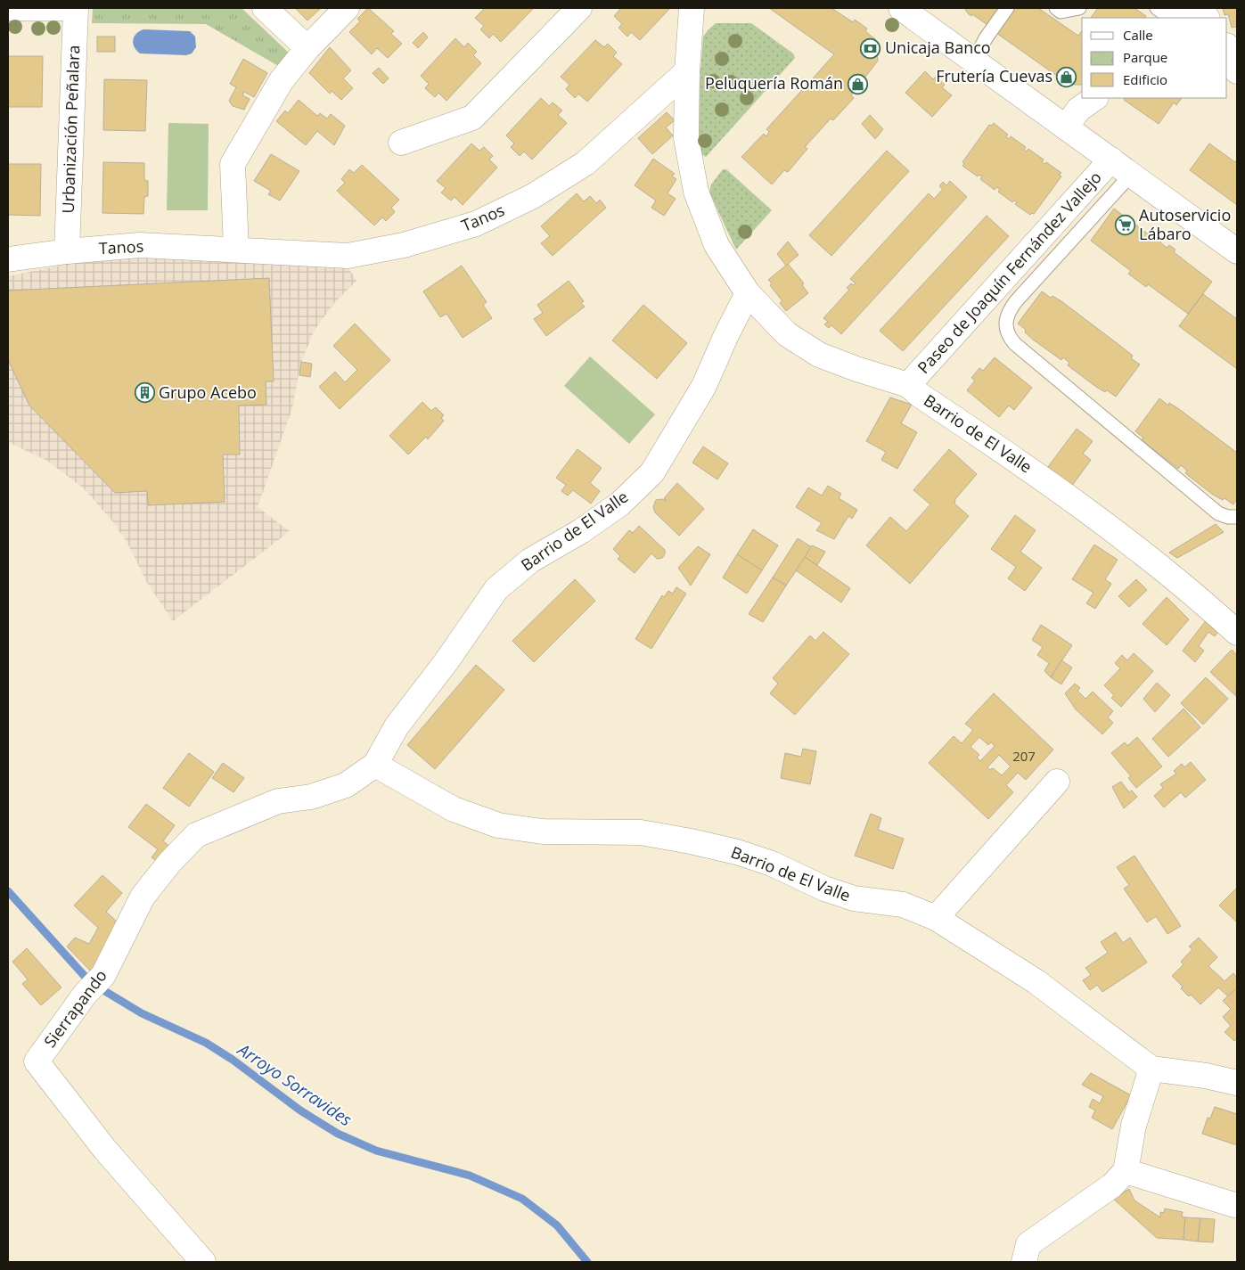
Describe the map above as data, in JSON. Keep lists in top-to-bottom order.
{
  "streets": {
    "street": [
      "Urbanización Peñalara",
      "Tanos",
      "Paseo de Joaquín Fernández Vallejo",
      "Barrio de El Valle",
      "Sierrapando"
    ]
  },
  "crossings": [
    ["Urbanización Peñalara", "Tanos"],
    ["Paseo de Joaquín Fernández Vallejo", "Barrio de El Valle"],
    ["Barrio de El Valle", "Sierrapando"]
  ],
  "water": ["Arroyo Sorravides"],
  "places": {
    "bank": ["Unicaja Banco"],
    "shop": ["Frutería Cuevas", "Peluquería Román"],
    "supermarket": ["Autoservicio Lábaro"],
    "building": ["Grupo Acebo"]
  },
  "house_numbers": ["207"],
  "legend": ["Calle", "Parque", "Edificio"]
}
